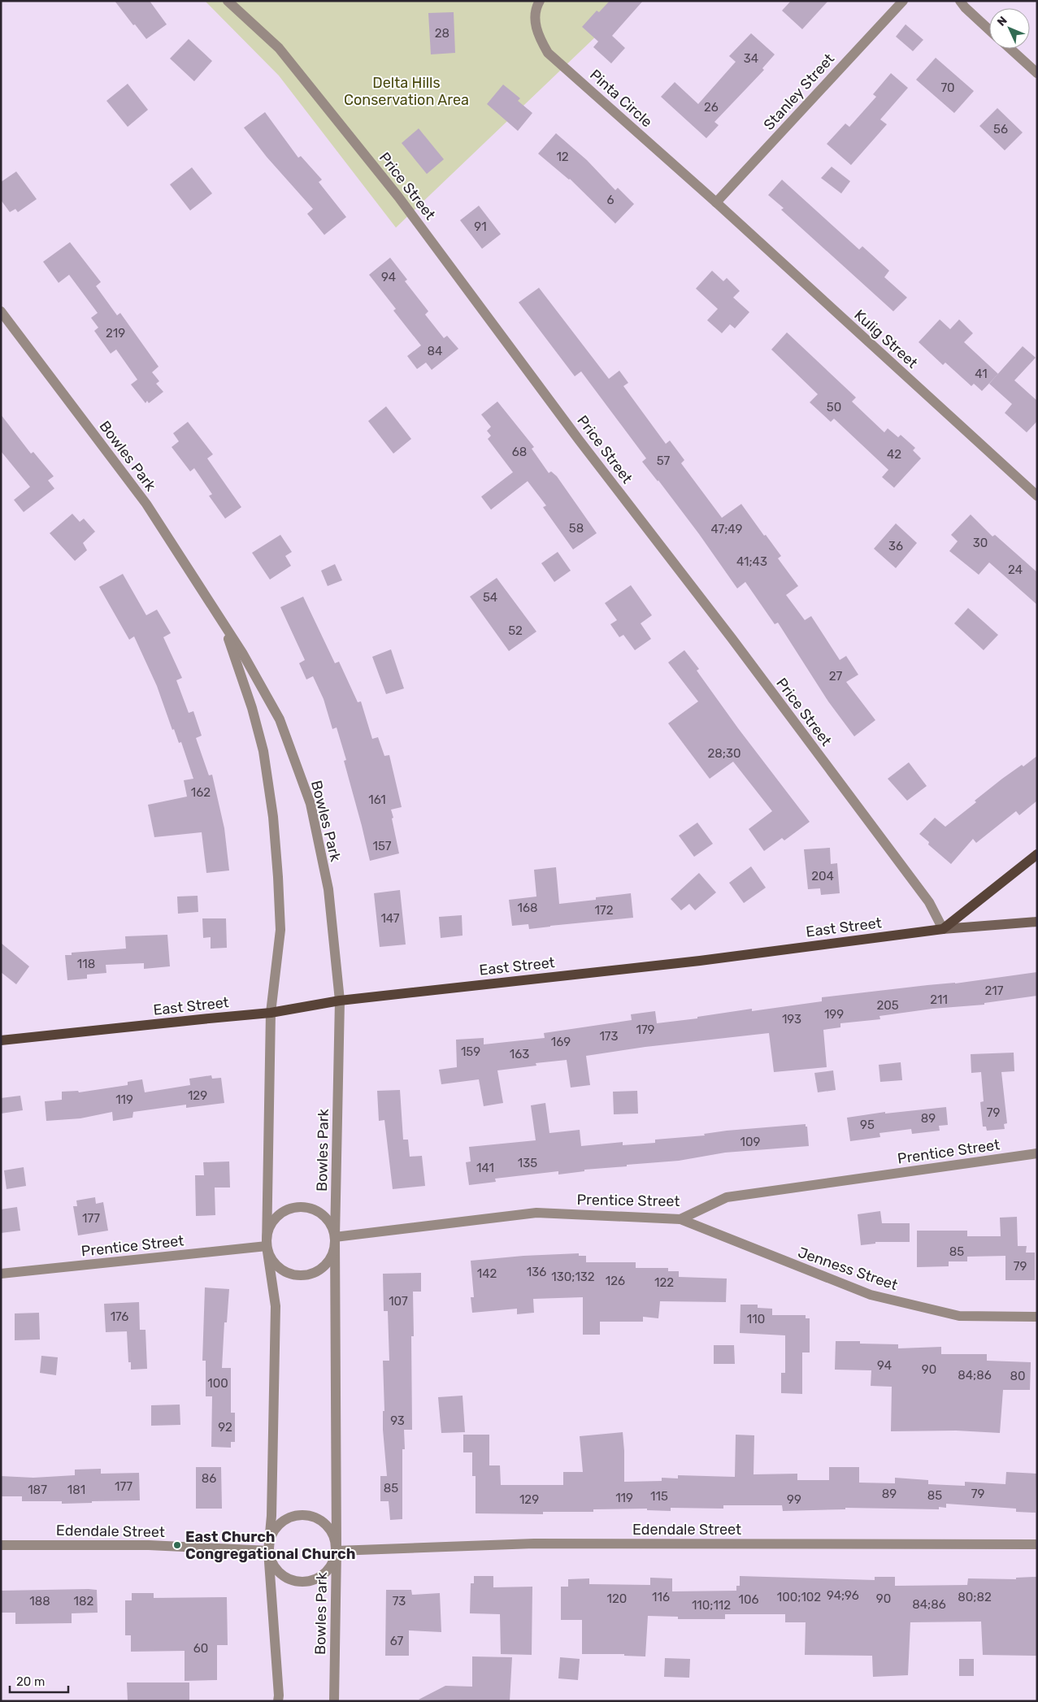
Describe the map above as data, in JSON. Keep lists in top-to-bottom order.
{
  "streets": {
    "main road": ["East Street"],
    "street": [
      "Stanley Street",
      "Pinta Circle",
      "Price Street",
      "Kulig Street",
      "Bowles Park",
      "Prentice Street",
      "Jenness Street",
      "Edendale Street"
    ]
  },
  "crossings": [
    ["Stanley Street", "Pinta Circle"],
    ["Stanley Street", "Kulig Street"],
    ["Pinta Circle", "Kulig Street"],
    ["Price Street", "East Street"],
    ["Bowles Park", "East Street"],
    ["Bowles Park", "Prentice Street"],
    ["Bowles Park", "Edendale Street"],
    ["Prentice Street", "Jenness Street"]
  ],
  "parks": ["Delta Hills Conservation Area"],
  "places": ["East Church Congregational Church"],
  "house_numbers": [
    "28",
    "34",
    "70",
    "26",
    "56",
    "12",
    "6",
    "91",
    "94",
    "219",
    "84",
    "41",
    "50",
    "68",
    "42",
    "57",
    "58",
    "47;49",
    "30",
    "36",
    "41;43",
    "24",
    "54",
    "52",
    "27",
    "28;30",
    "162",
    "161",
    "157",
    "204",
    "168",
    "172",
    "147",
    "118",
    "217",
    "211",
    "205",
    "199",
    "193",
    "179",
    "173",
    "169",
    "159",
    "163",
    "129",
    "119",
    "79",
    "89",
    "95",
    "109",
    "135",
    "141",
    "177",
    "85",
    "79",
    "136",
    "142",
    "130;132",
    "126",
    "122",
    "107",
    "176",
    "110",
    "94",
    "90",
    "84;86",
    "80",
    "100",
    "93",
    "92",
    "86",
    "177",
    "85",
    "187",
    "181",
    "89",
    "79",
    "85",
    "115",
    "119",
    "129",
    "99",
    "94;96",
    "116",
    "100;102",
    "80;82",
    "120",
    "90",
    "106",
    "188",
    "182",
    "73",
    "84;86",
    "110;112",
    "67",
    "60"
  ],
  "scale_bar": "20 m",
  "north": "top left"
}
